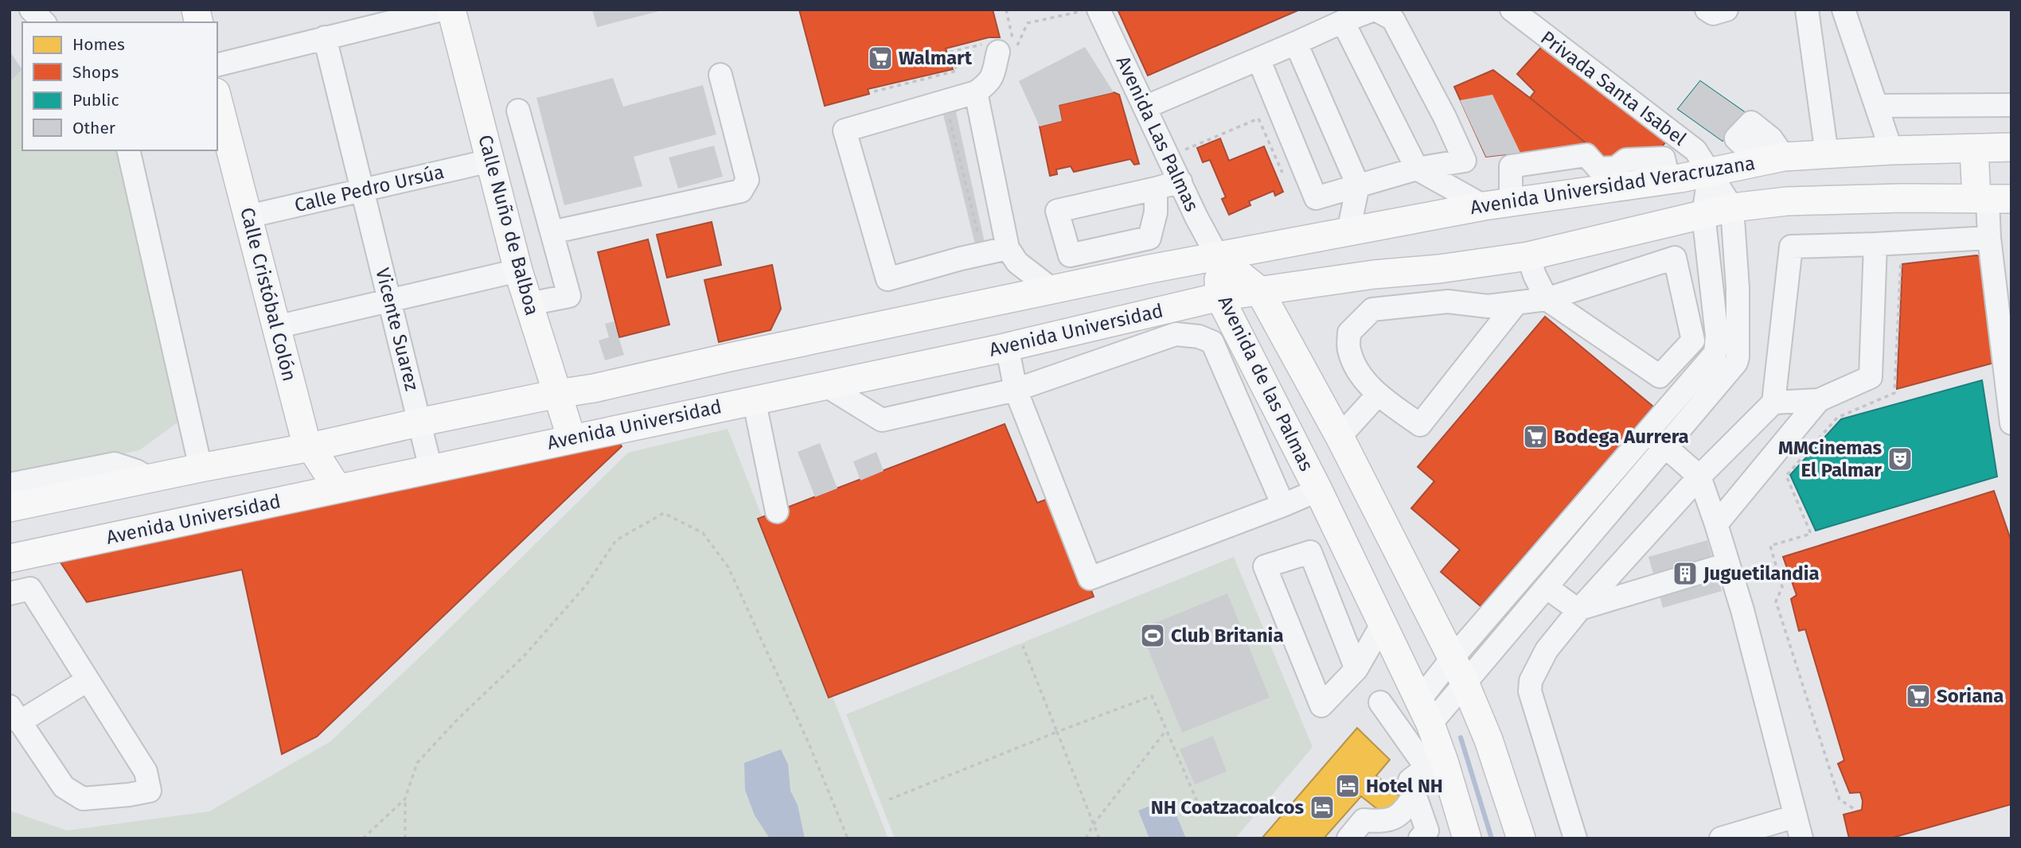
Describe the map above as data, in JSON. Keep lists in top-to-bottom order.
{
  "streets": {
    "main road": [
      "Avenida Universidad Veracruzana",
      "Calle Nuño de Balboa",
      "Calle Cristóbal Colón",
      "Avenida Universidad",
      "Avenida de las Palmas"
    ],
    "street": [
      "Privada Santa Isabel",
      "Avenida Las Palmas",
      "Calle Pedro Ursúa",
      "Vicente Suarez"
    ]
  },
  "crossings": [
    ["Privada Santa Isabel", "Avenida Universidad Veracruzana"],
    ["Avenida Las Palmas", "Avenida Universidad Veracruzana"],
    ["Avenida Las Palmas", "Avenida de las Palmas"],
    ["Avenida Universidad Veracruzana", "Avenida de las Palmas"],
    ["Calle Pedro Ursúa", "Calle Nuño de Balboa"],
    ["Calle Pedro Ursúa", "Calle Cristóbal Colón"],
    ["Calle Pedro Ursúa", "Vicente Suarez"],
    ["Calle Nuño de Balboa", "Avenida Universidad"],
    ["Calle Cristóbal Colón", "Avenida Universidad"],
    ["Vicente Suarez", "Avenida Universidad"],
    ["Avenida Universidad", "Avenida de las Palmas"]
  ],
  "places": {
    "supermarket": ["Walmart", "Bodega Aurrera", "Soriana"],
    "theatre": ["MMCinemas El Palmar"],
    "building": ["Juguetilandia"],
    "sports": ["Club Britania"],
    "hotel": ["Hotel NH", "NH Coatzacoalcos"]
  },
  "legend": [
    "Homes",
    "Shops",
    "Public",
    "Other"
  ]
}
